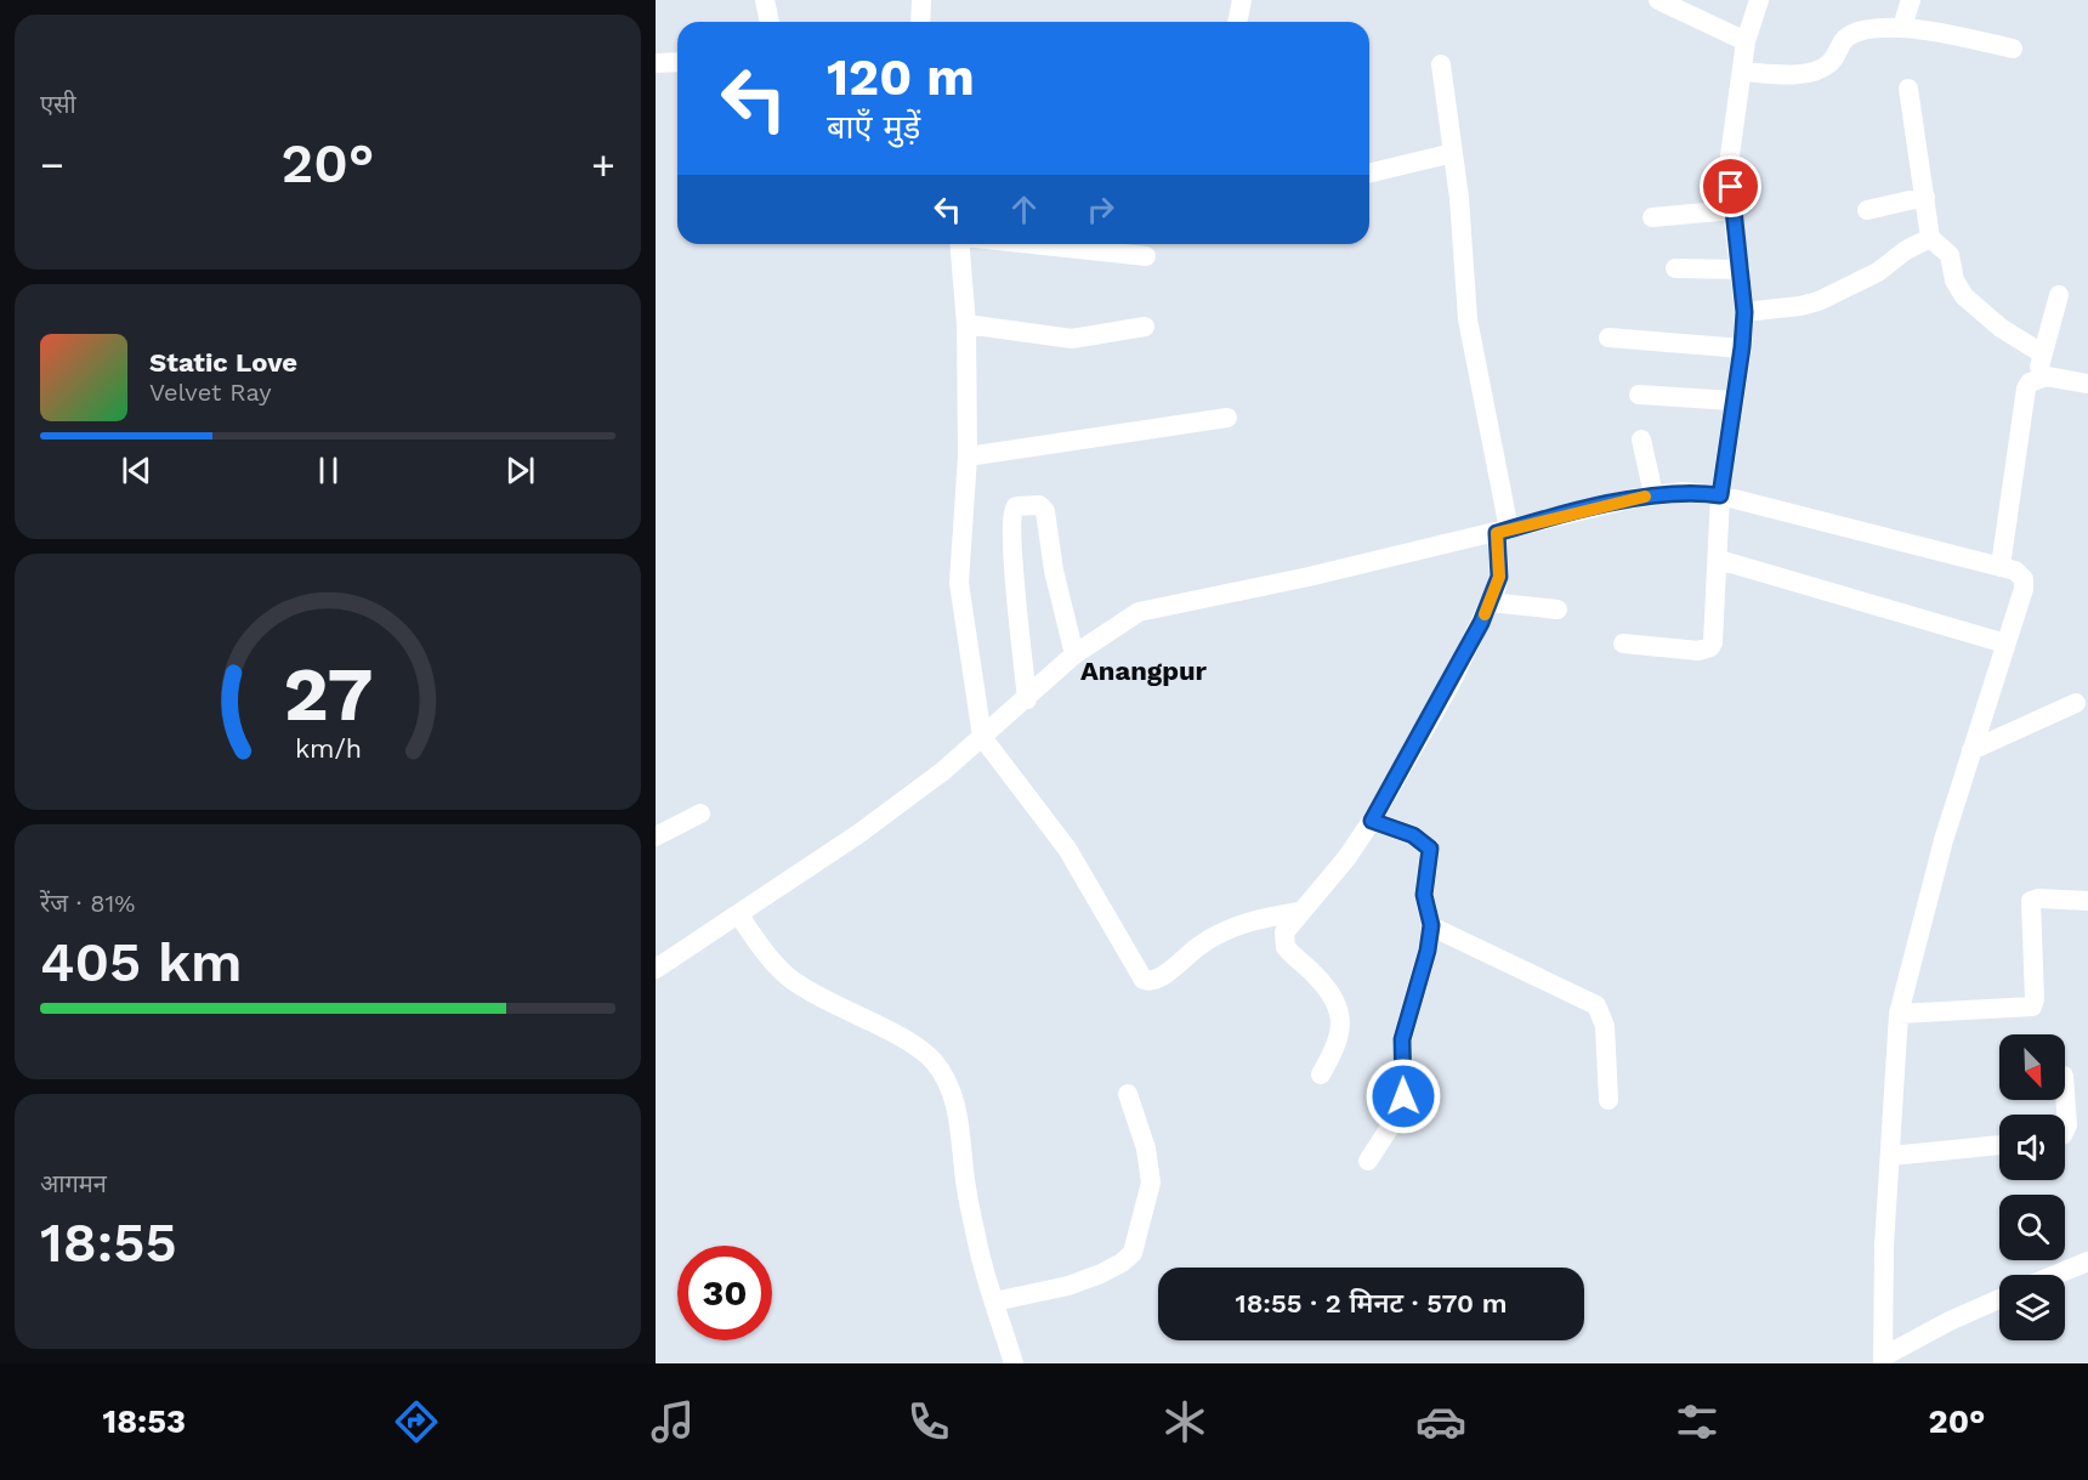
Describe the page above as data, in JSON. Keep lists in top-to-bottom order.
{
  "districts": ["Anangpur"],
  "north": "bottom right",
  "page": {
    "tile": [
      "एसी",
      ["रेंज · 81%", "405 km"],
      ["आगमन", "18:55"]
    ],
    "turn": ["120 m", "बाएँ मुड़ें"],
    "heat": ["−", "20°", "+"],
    "song": ["Static Love", "Velvet Ray"],
    "limit": "30",
    "trip": "18:55 · 2 मिनट · 570 m",
    "tabs": ["18:53", "20°"],
    "gauge": ["27", "km/h"]
  }
}
